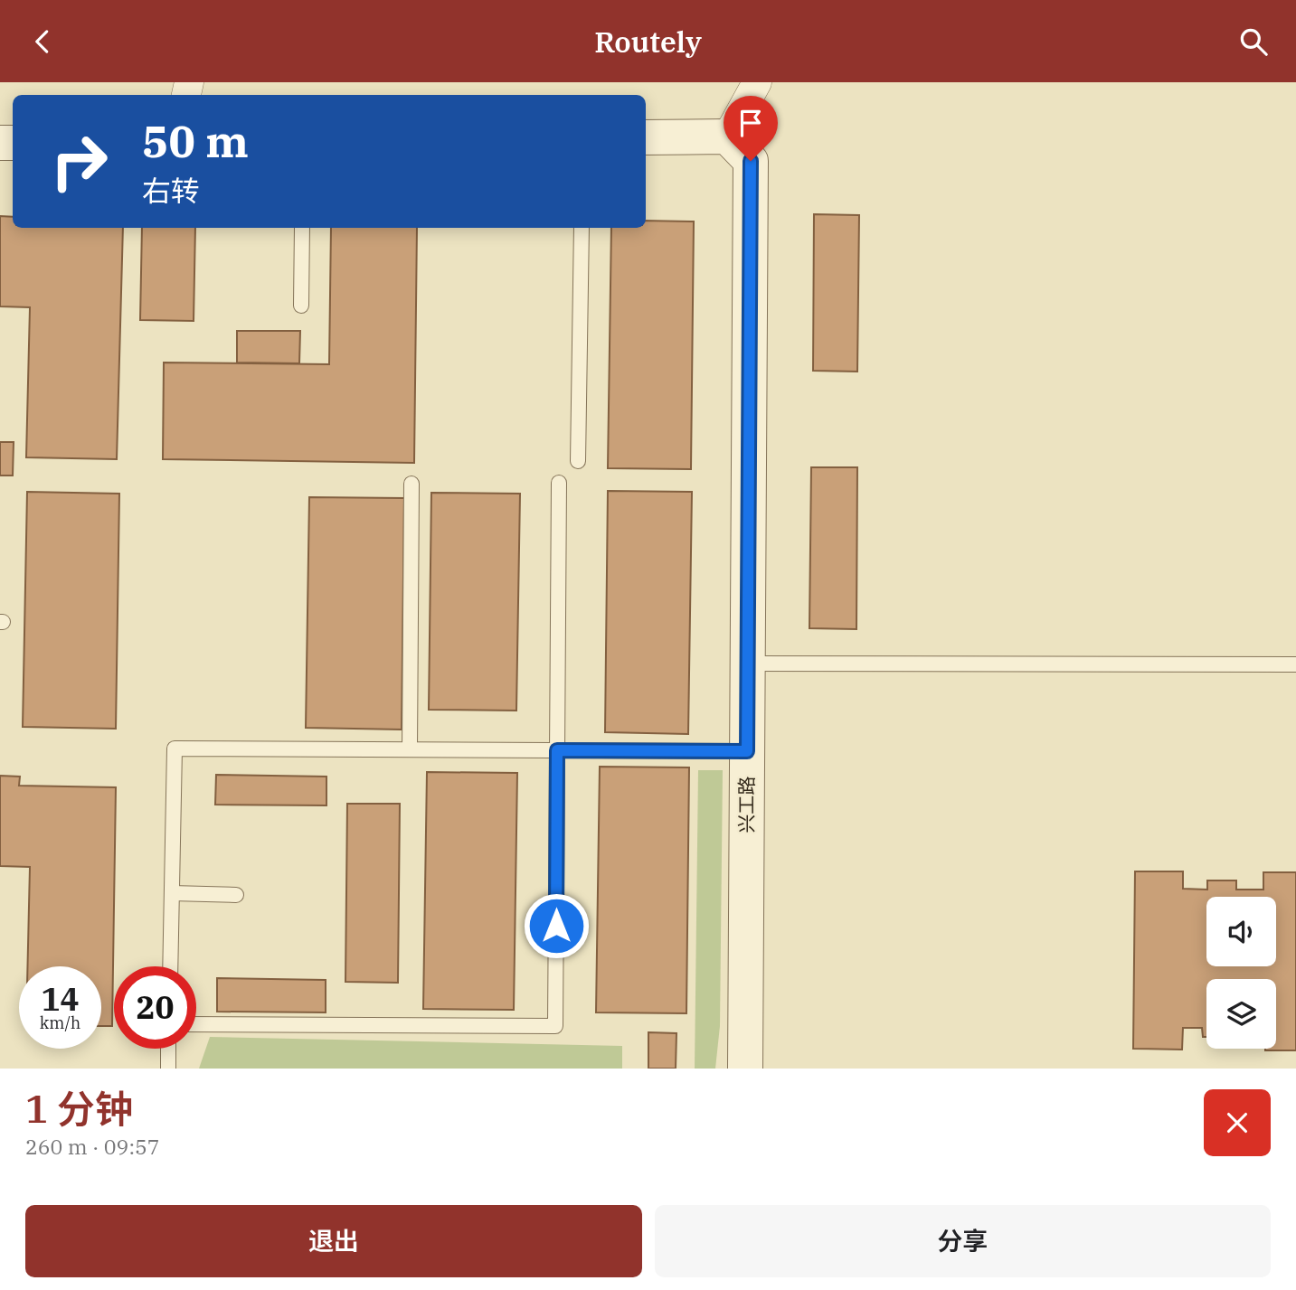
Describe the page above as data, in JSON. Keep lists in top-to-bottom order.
{
  "streets": {
    "street": ["兴工路"]
  },
  "page": {
    "header": "Routely",
    "turn": ["50 m", "右转"],
    "speed": "14 km/h",
    "limit": "20",
    "heading": ["1 分钟", "260 m · 09:57"],
    "buttons": ["退出", "分享"]
  }
}
